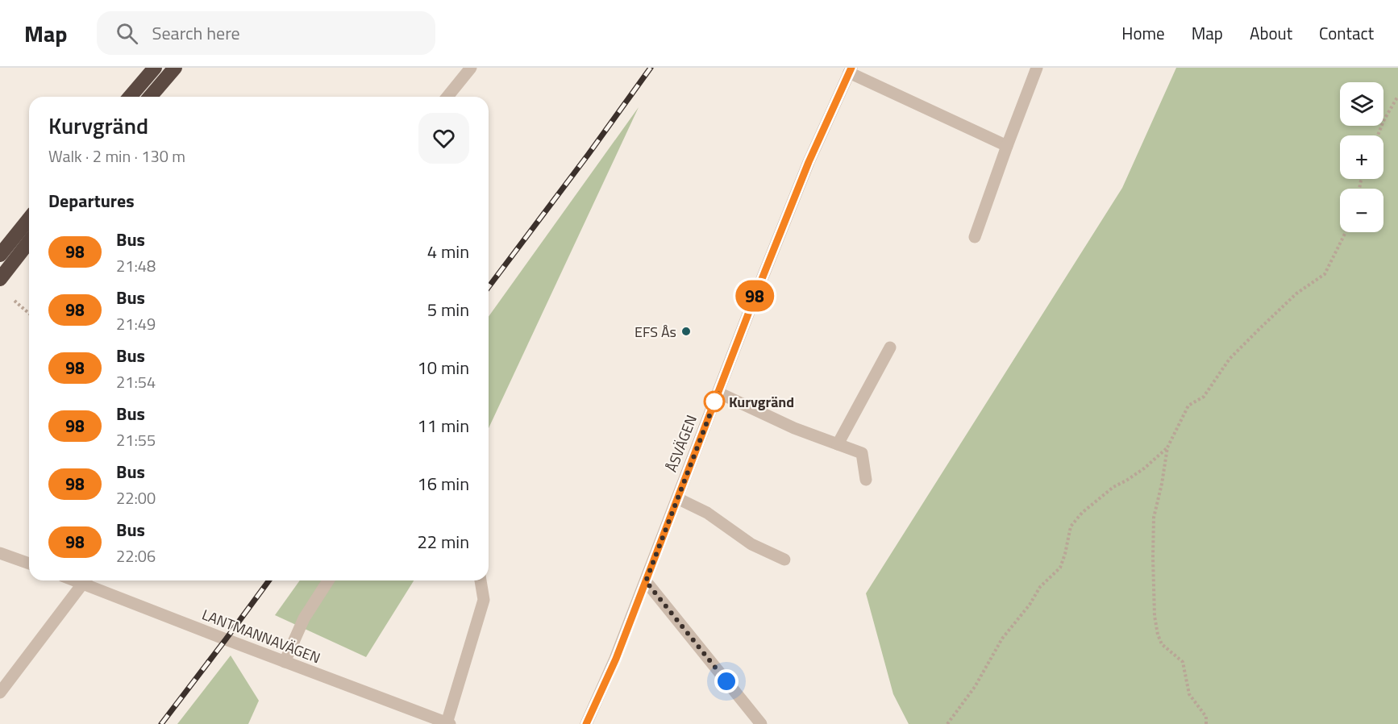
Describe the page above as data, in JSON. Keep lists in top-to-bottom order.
{
  "streets": {
    "street": ["ÅSVÄGEN", "LANTMANNAVÄGEN"]
  },
  "places": ["EFS Ås", "Kurvgränd"],
  "lines": ["bus line 98"],
  "page": {
    "header": "Map",
    "search": "Search here",
    "nav": [
      "Home",
      "Map",
      "About",
      "Contact"
    ],
    "on_map": "98",
    "map_buttons": ["+", "−"],
    "heading": [
      ["Kurvgränd", "Walk · 2 min · 130 m"],
      "Departures"
    ],
    "list": [
      {
        "mark": "98",
        "name": "Bus",
        "note": "21:48",
        "value": "4 min"
      },
      {
        "mark": "98",
        "name": "Bus",
        "note": "21:49",
        "value": "5 min"
      },
      {
        "mark": "98",
        "name": "Bus",
        "note": "21:54",
        "value": "10 min"
      },
      {
        "mark": "98",
        "name": "Bus",
        "note": "21:55",
        "value": "11 min"
      },
      {
        "mark": "98",
        "name": "Bus",
        "note": "22:00",
        "value": "16 min"
      },
      {
        "mark": "98",
        "name": "Bus",
        "note": "22:06",
        "value": "22 min"
      }
    ]
  }
}
